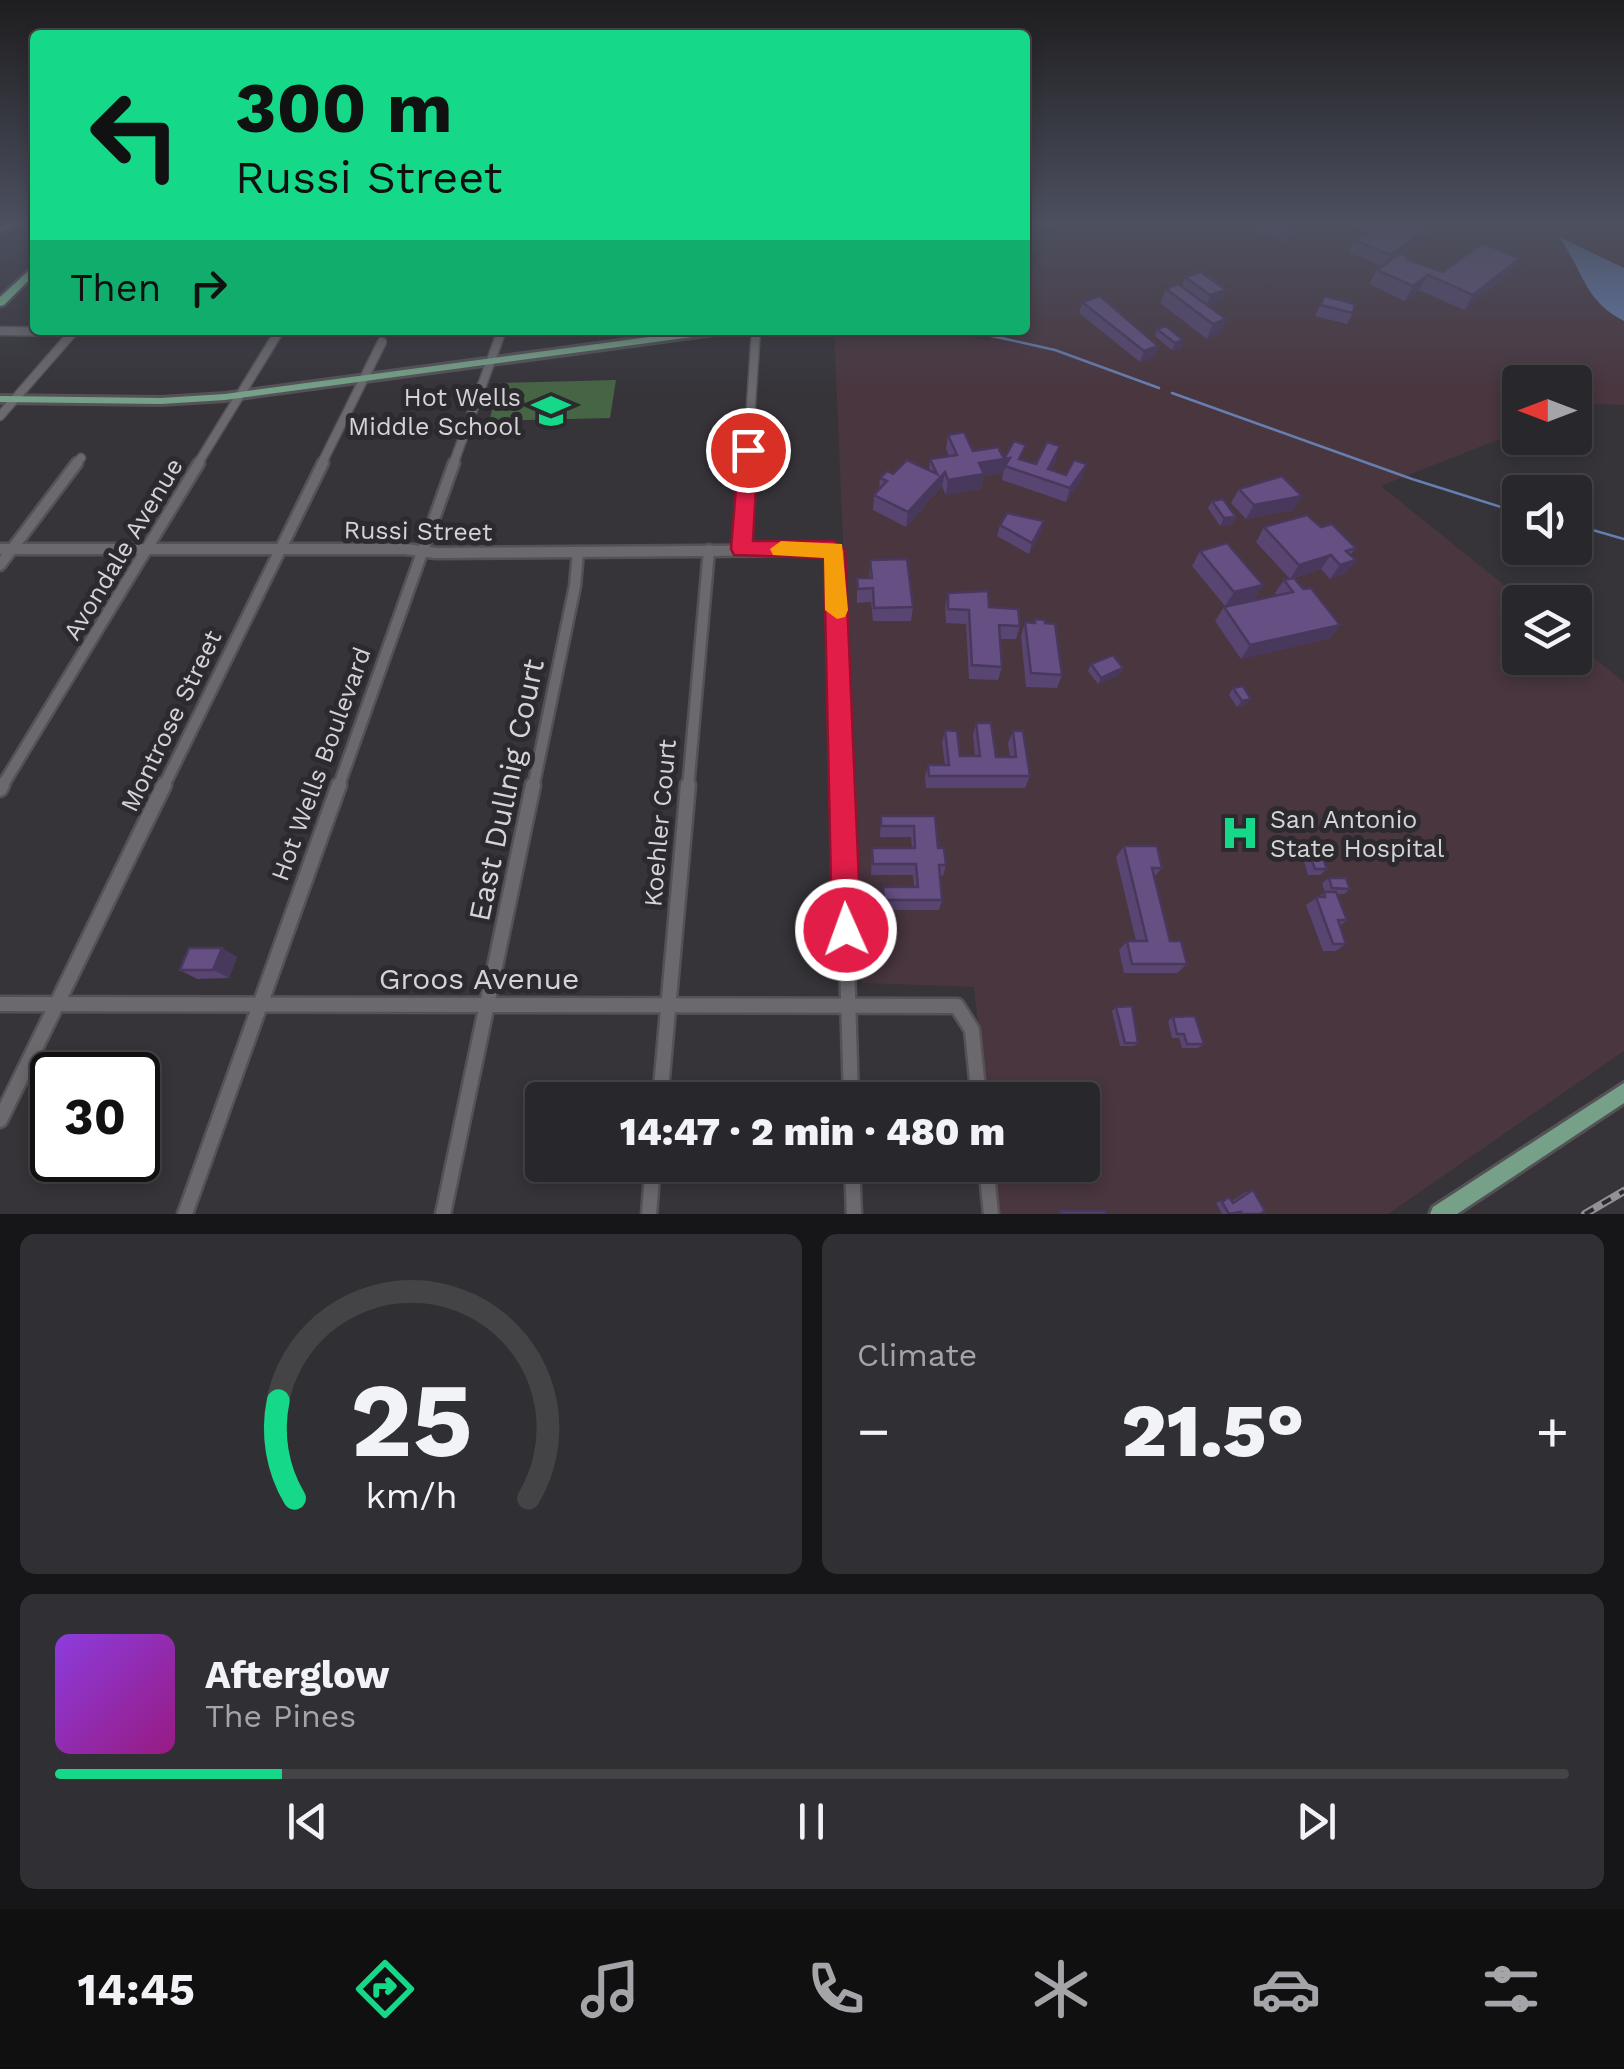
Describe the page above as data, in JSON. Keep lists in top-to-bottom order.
{
  "streets": {
    "street": [
      "Russi Street",
      "Avondale Avenue",
      "Montrose Street",
      "Hot Wells Boulevard",
      "East Dullnig Court",
      "Koehler Court",
      "Groos Avenue"
    ]
  },
  "crossings": [
    ["Russi Street", "Avondale Avenue"],
    ["Russi Street", "Montrose Street"],
    ["Russi Street", "Hot Wells Boulevard"],
    ["Russi Street", "East Dullnig Court"],
    ["Russi Street", "Koehler Court"],
    ["Russi Street", "Groos Avenue"],
    ["Montrose Street", "Groos Avenue"],
    ["Hot Wells Boulevard", "Groos Avenue"],
    ["East Dullnig Court", "Groos Avenue"],
    ["Koehler Court", "Groos Avenue"]
  ],
  "places": {
    "school or university": ["Hot Wells Middle School"],
    "hospital": ["San Antonio State Hospital"]
  },
  "north": "left",
  "page": {
    "turn": ["300 m", "Russi Street"],
    "then": "Then",
    "limit": "30",
    "trip": "14:47 · 2 min · 480 m",
    "tile": "Climate",
    "heat": ["−", "21.5°", "+"],
    "song": ["Afterglow", "The Pines"],
    "tabs": "14:45",
    "gauge": ["25", "km/h"]
  }
}
